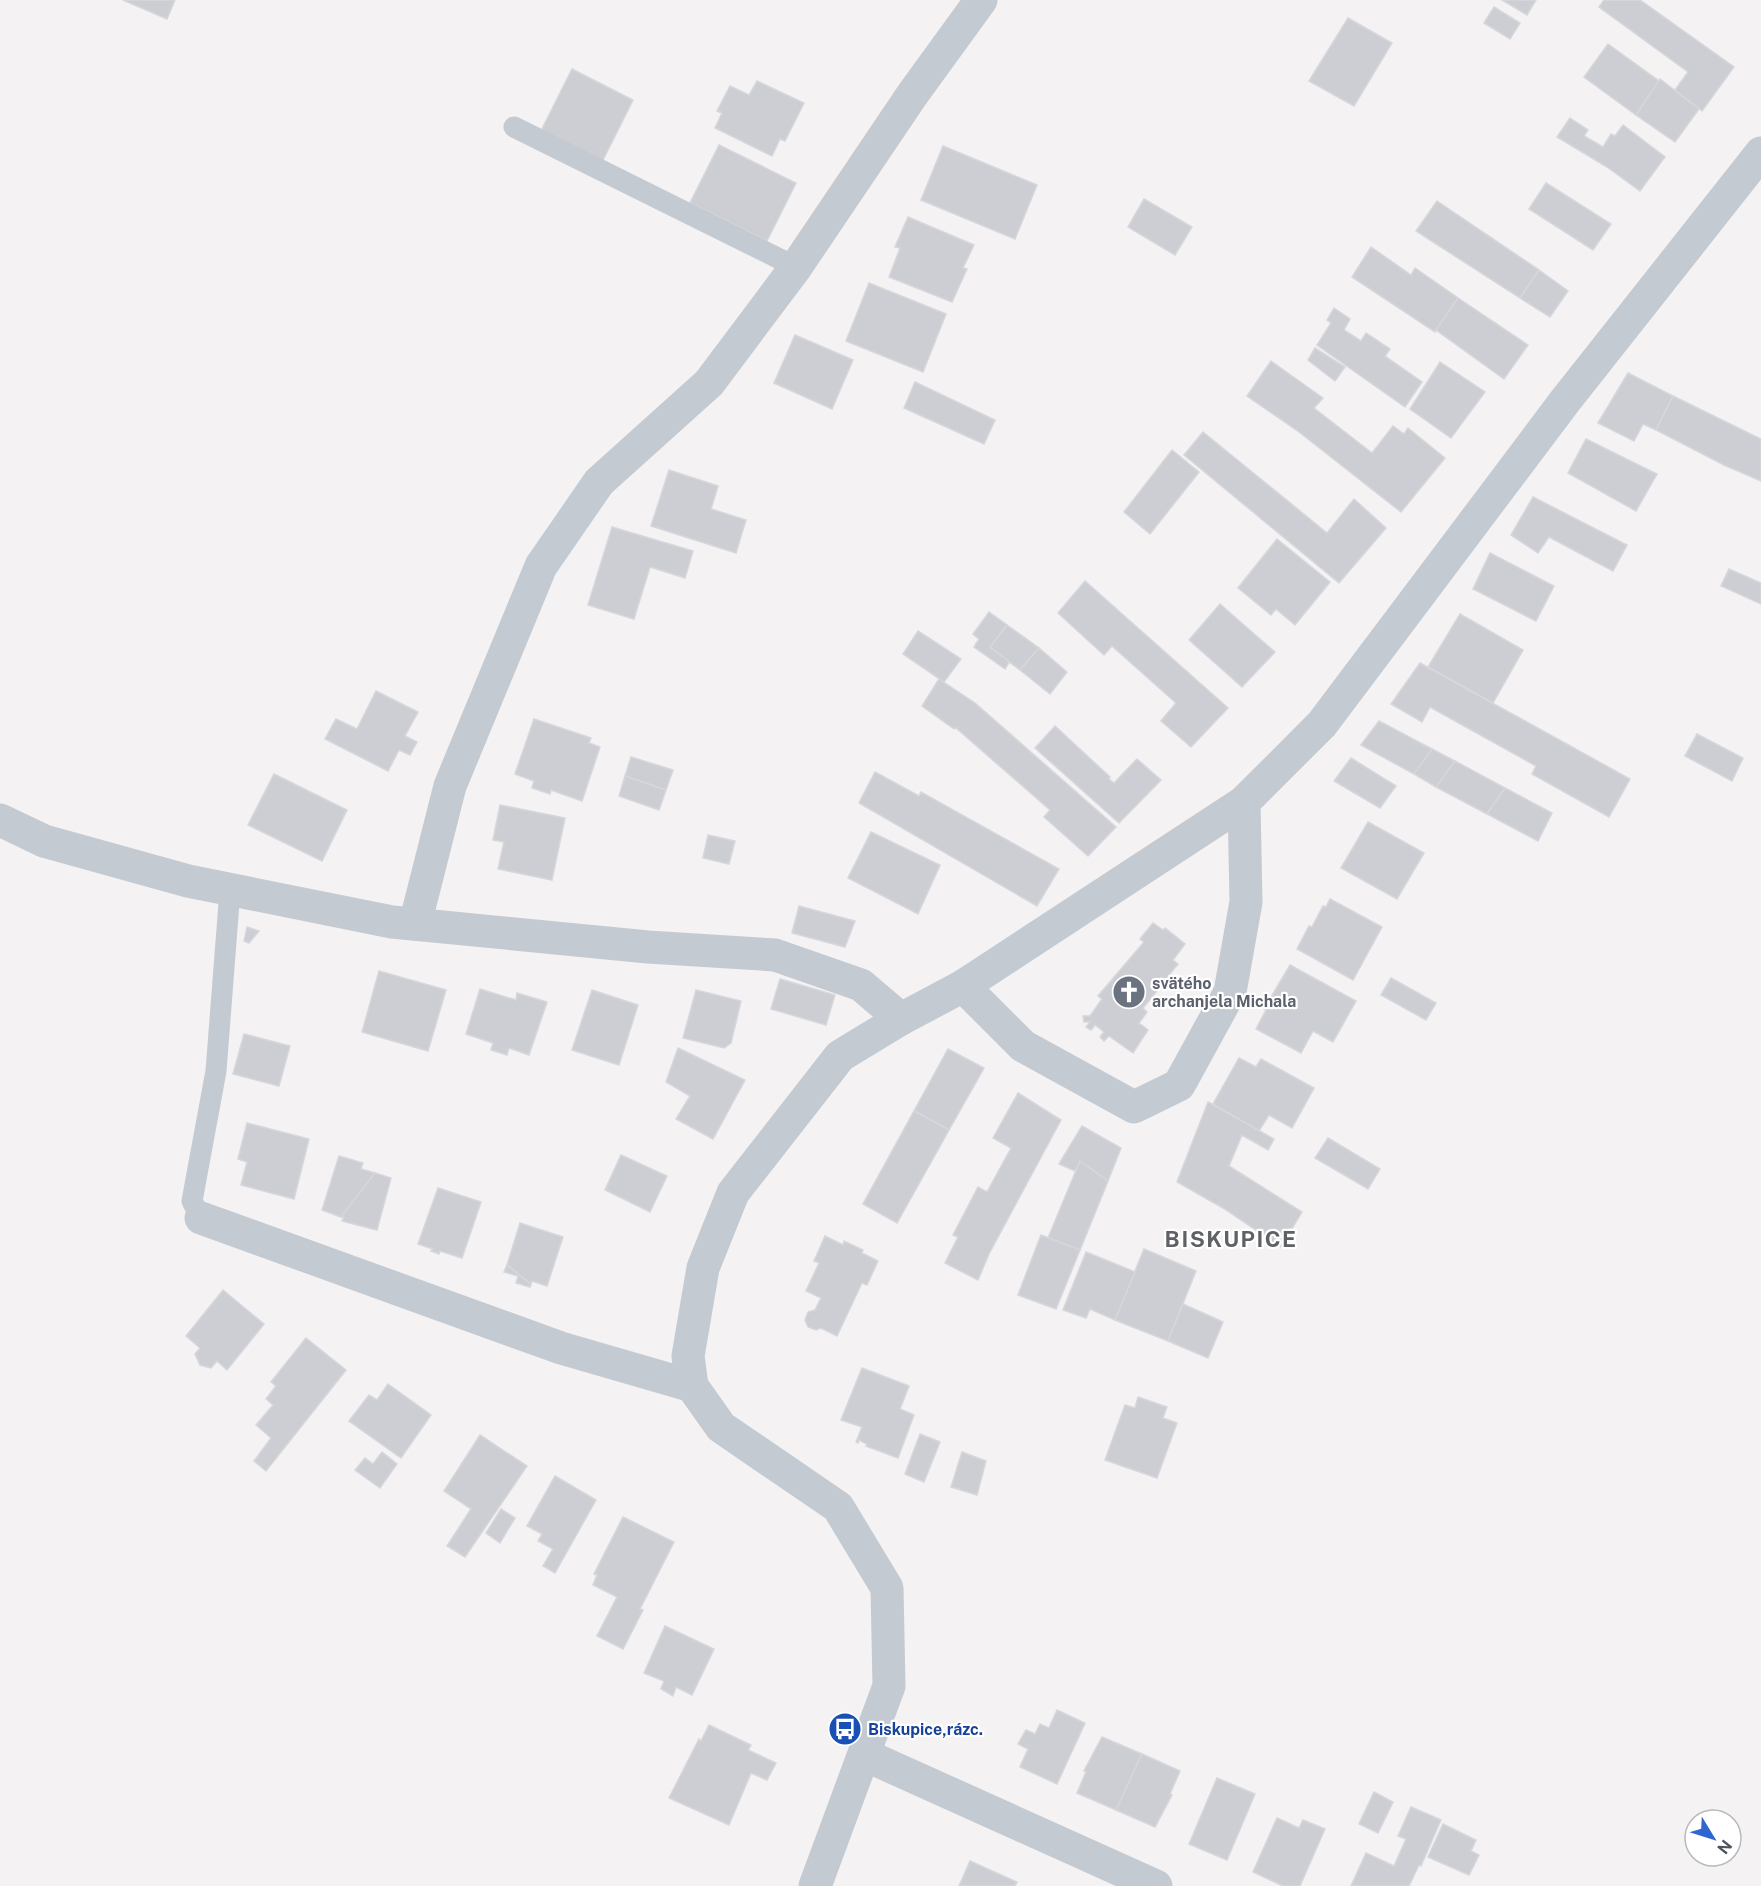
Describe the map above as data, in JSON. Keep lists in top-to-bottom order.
{
  "districts": ["BISKUPICE"],
  "places": {
    "church": ["svätého archanjela Michala"],
    "bus stop": ["Biskupice,rázc."]
  },
  "north": "bottom right"
}
